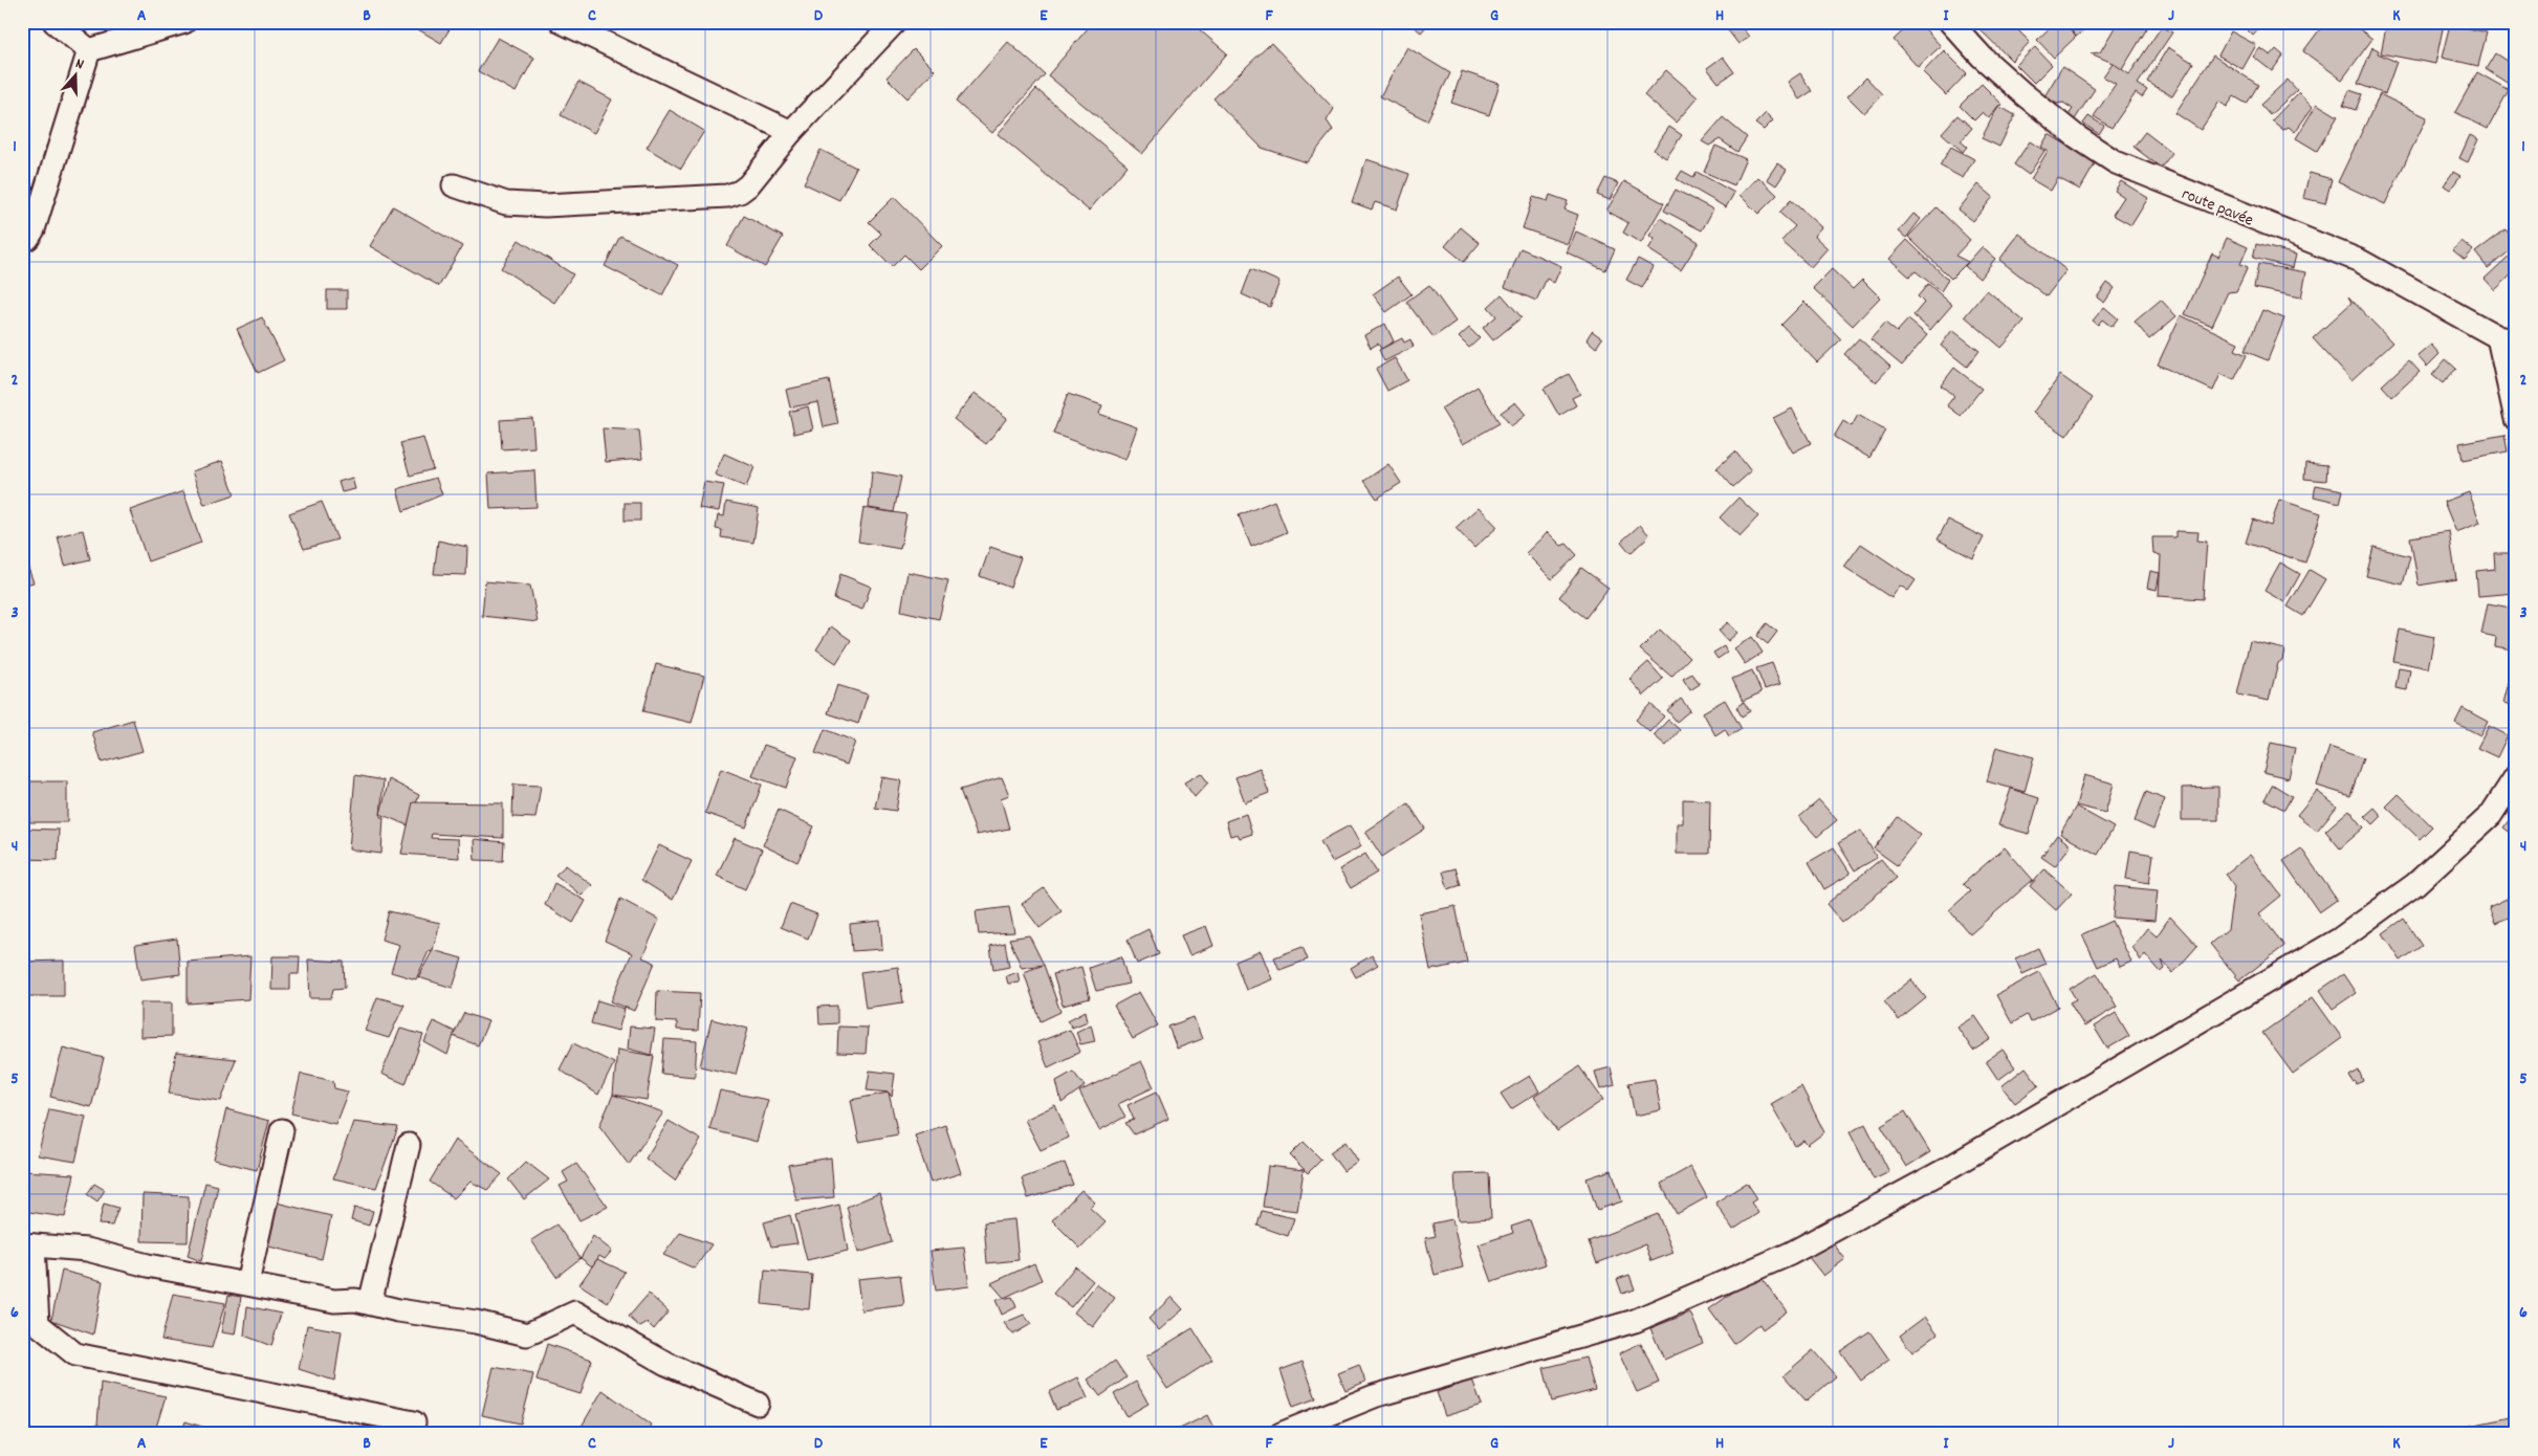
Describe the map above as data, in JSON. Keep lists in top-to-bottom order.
{
  "streets": {
    "street": ["route pavée"]
  },
  "north": "top",
  "grid": {
    "columns": [
      "A",
      "B",
      "C",
      "D",
      "E",
      "F",
      "G",
      "H",
      "I",
      "J",
      "K"
    ],
    "rows": [
      "1",
      "2",
      "3",
      "4",
      "5",
      "6"
    ]
  }
}
